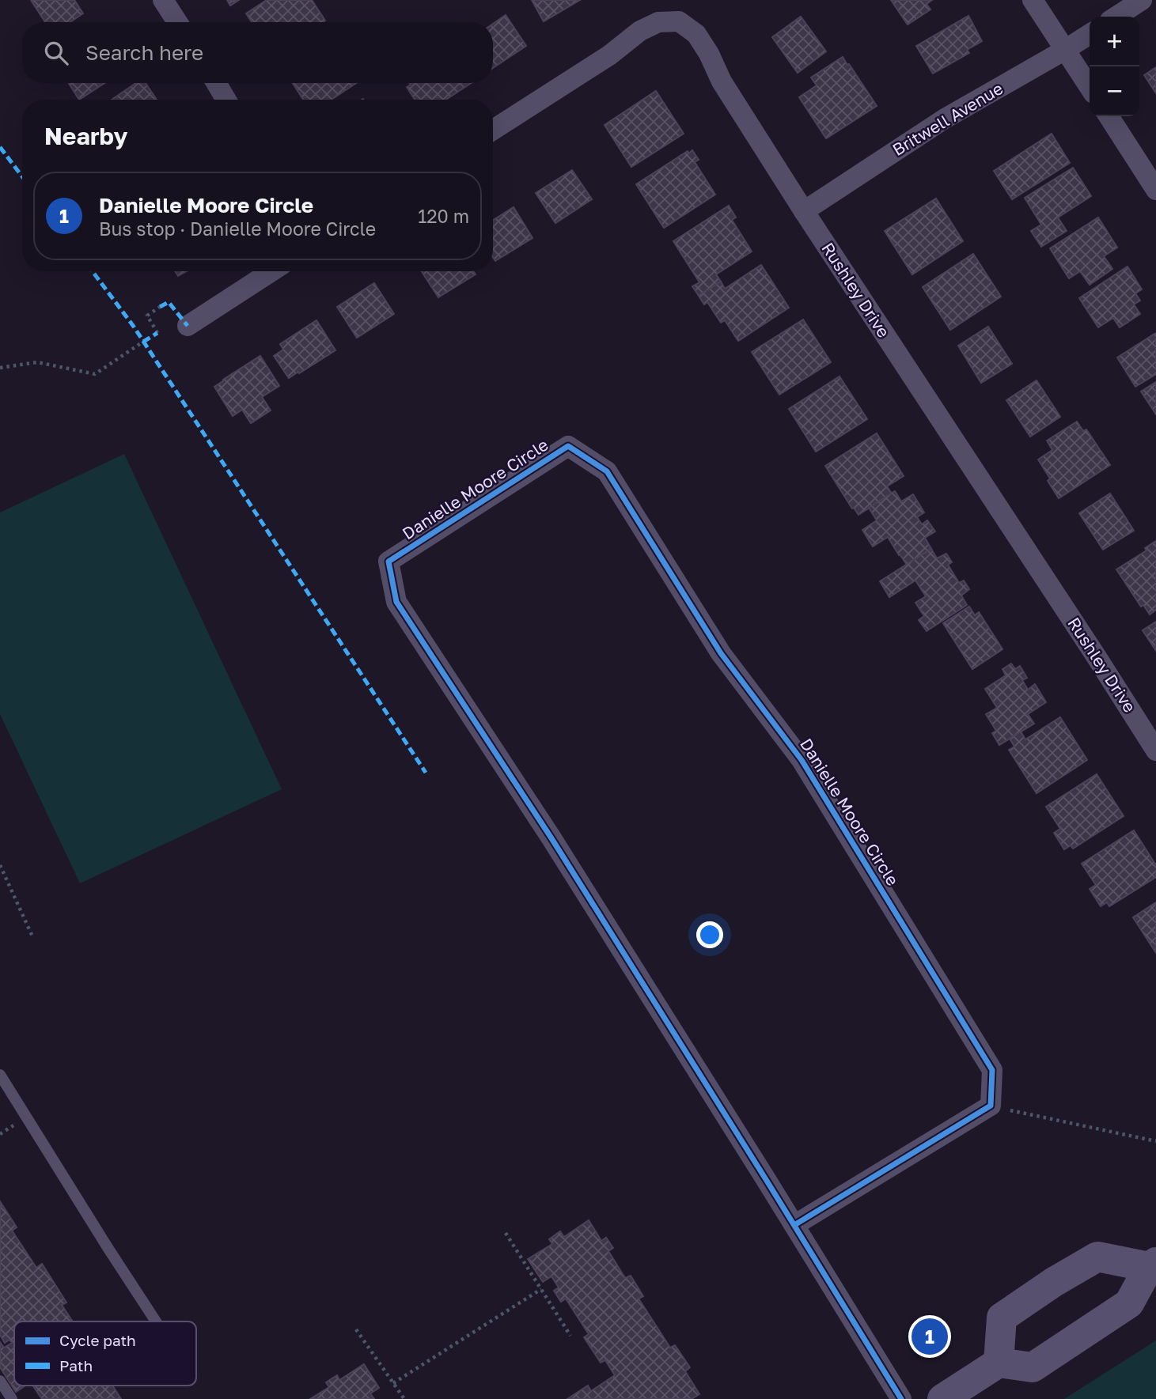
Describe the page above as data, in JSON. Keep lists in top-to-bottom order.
{
  "streets": {
    "street": ["Britwell Avenue", "Rushley Drive", "Danielle Moore Circle"]
  },
  "crossings": [
    ["Britwell Avenue", "Rushley Drive"]
  ],
  "legend": ["Cycle path", "Path"],
  "page": {
    "map_buttons": ["+", "−"],
    "search": "Search here",
    "heading": "Nearby",
    "list": [
      {
        "mark": "1",
        "name": "Danielle Moore Circle",
        "note": "Bus stop · Danielle Moore Circle",
        "value": "120 m"
      }
    ],
    "pins": "1"
  }
}
